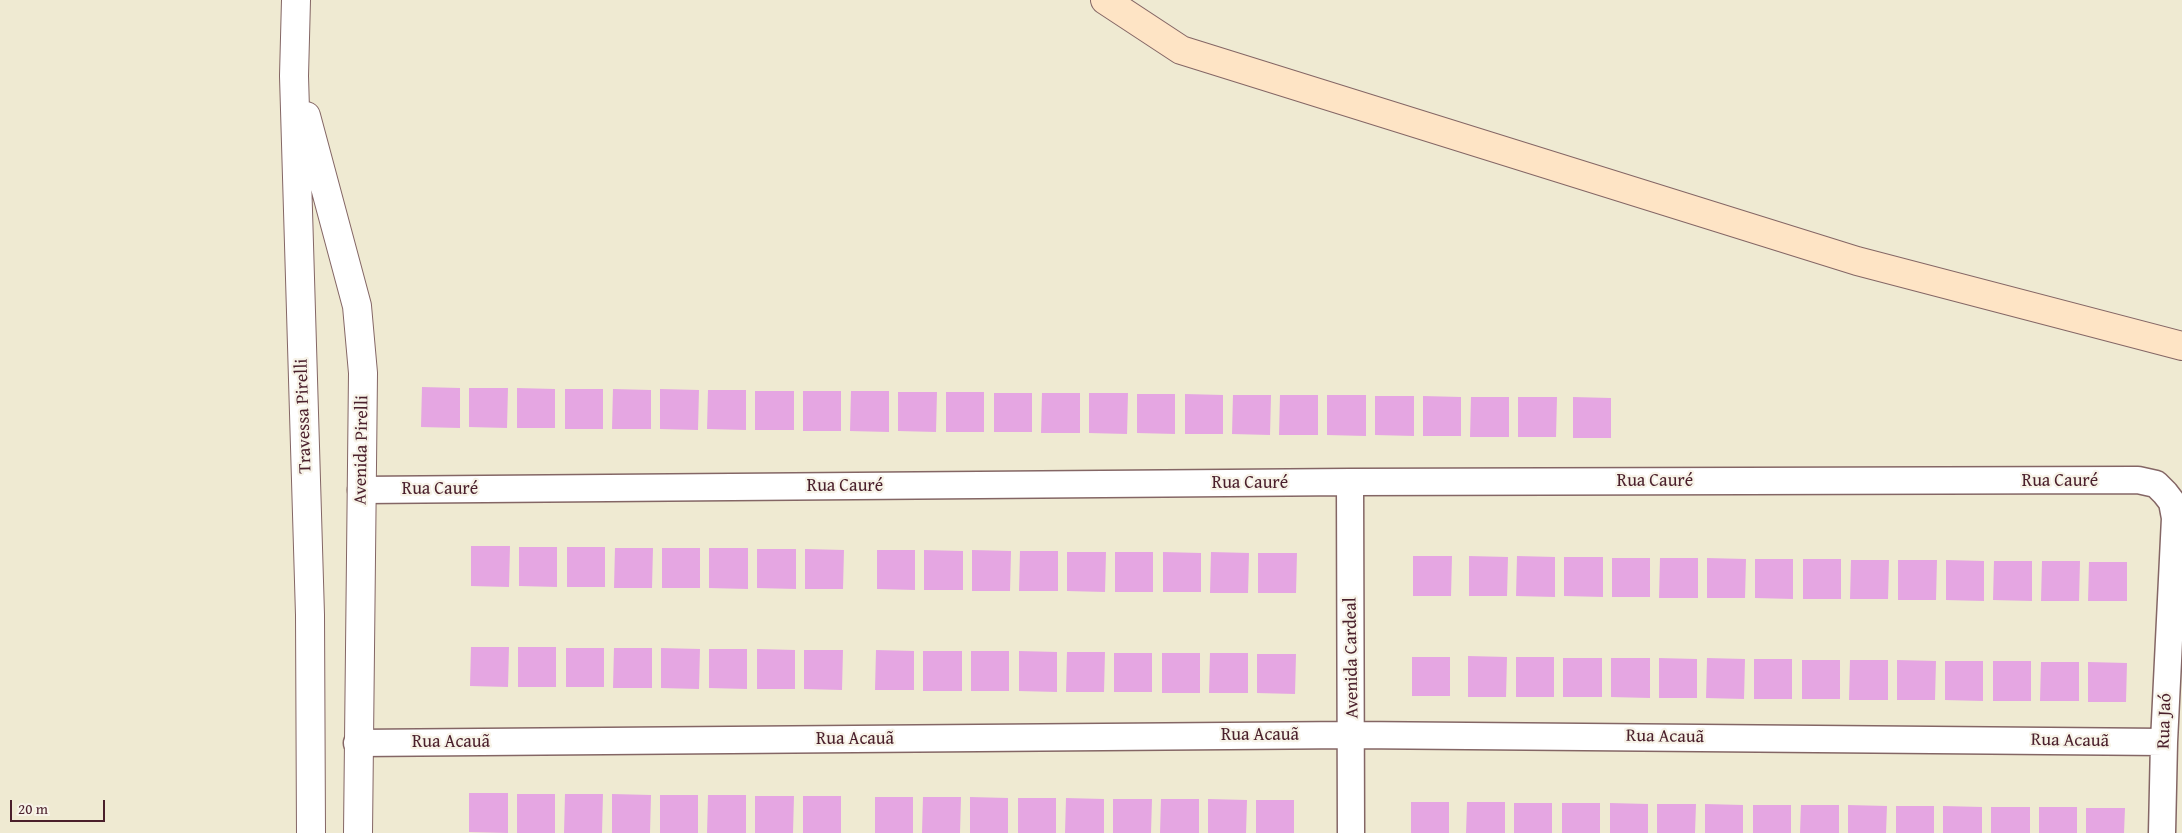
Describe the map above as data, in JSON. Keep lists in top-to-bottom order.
{
  "streets": {
    "street": [
      "Travessa Pirelli",
      "Avenida Pirelli",
      "Rua Cauré",
      "Avenida Cardeal",
      "Rua Jaó",
      "Rua Acauã"
    ]
  },
  "crossings": [
    ["Travessa Pirelli", "Avenida Pirelli"],
    ["Avenida Pirelli", "Rua Cauré"],
    ["Avenida Pirelli", "Rua Acauã"],
    ["Rua Cauré", "Avenida Cardeal"],
    ["Rua Cauré", "Rua Jaó"],
    ["Avenida Cardeal", "Rua Acauã"],
    ["Rua Jaó", "Rua Acauã"]
  ],
  "scale_bar": "20 m"
}
